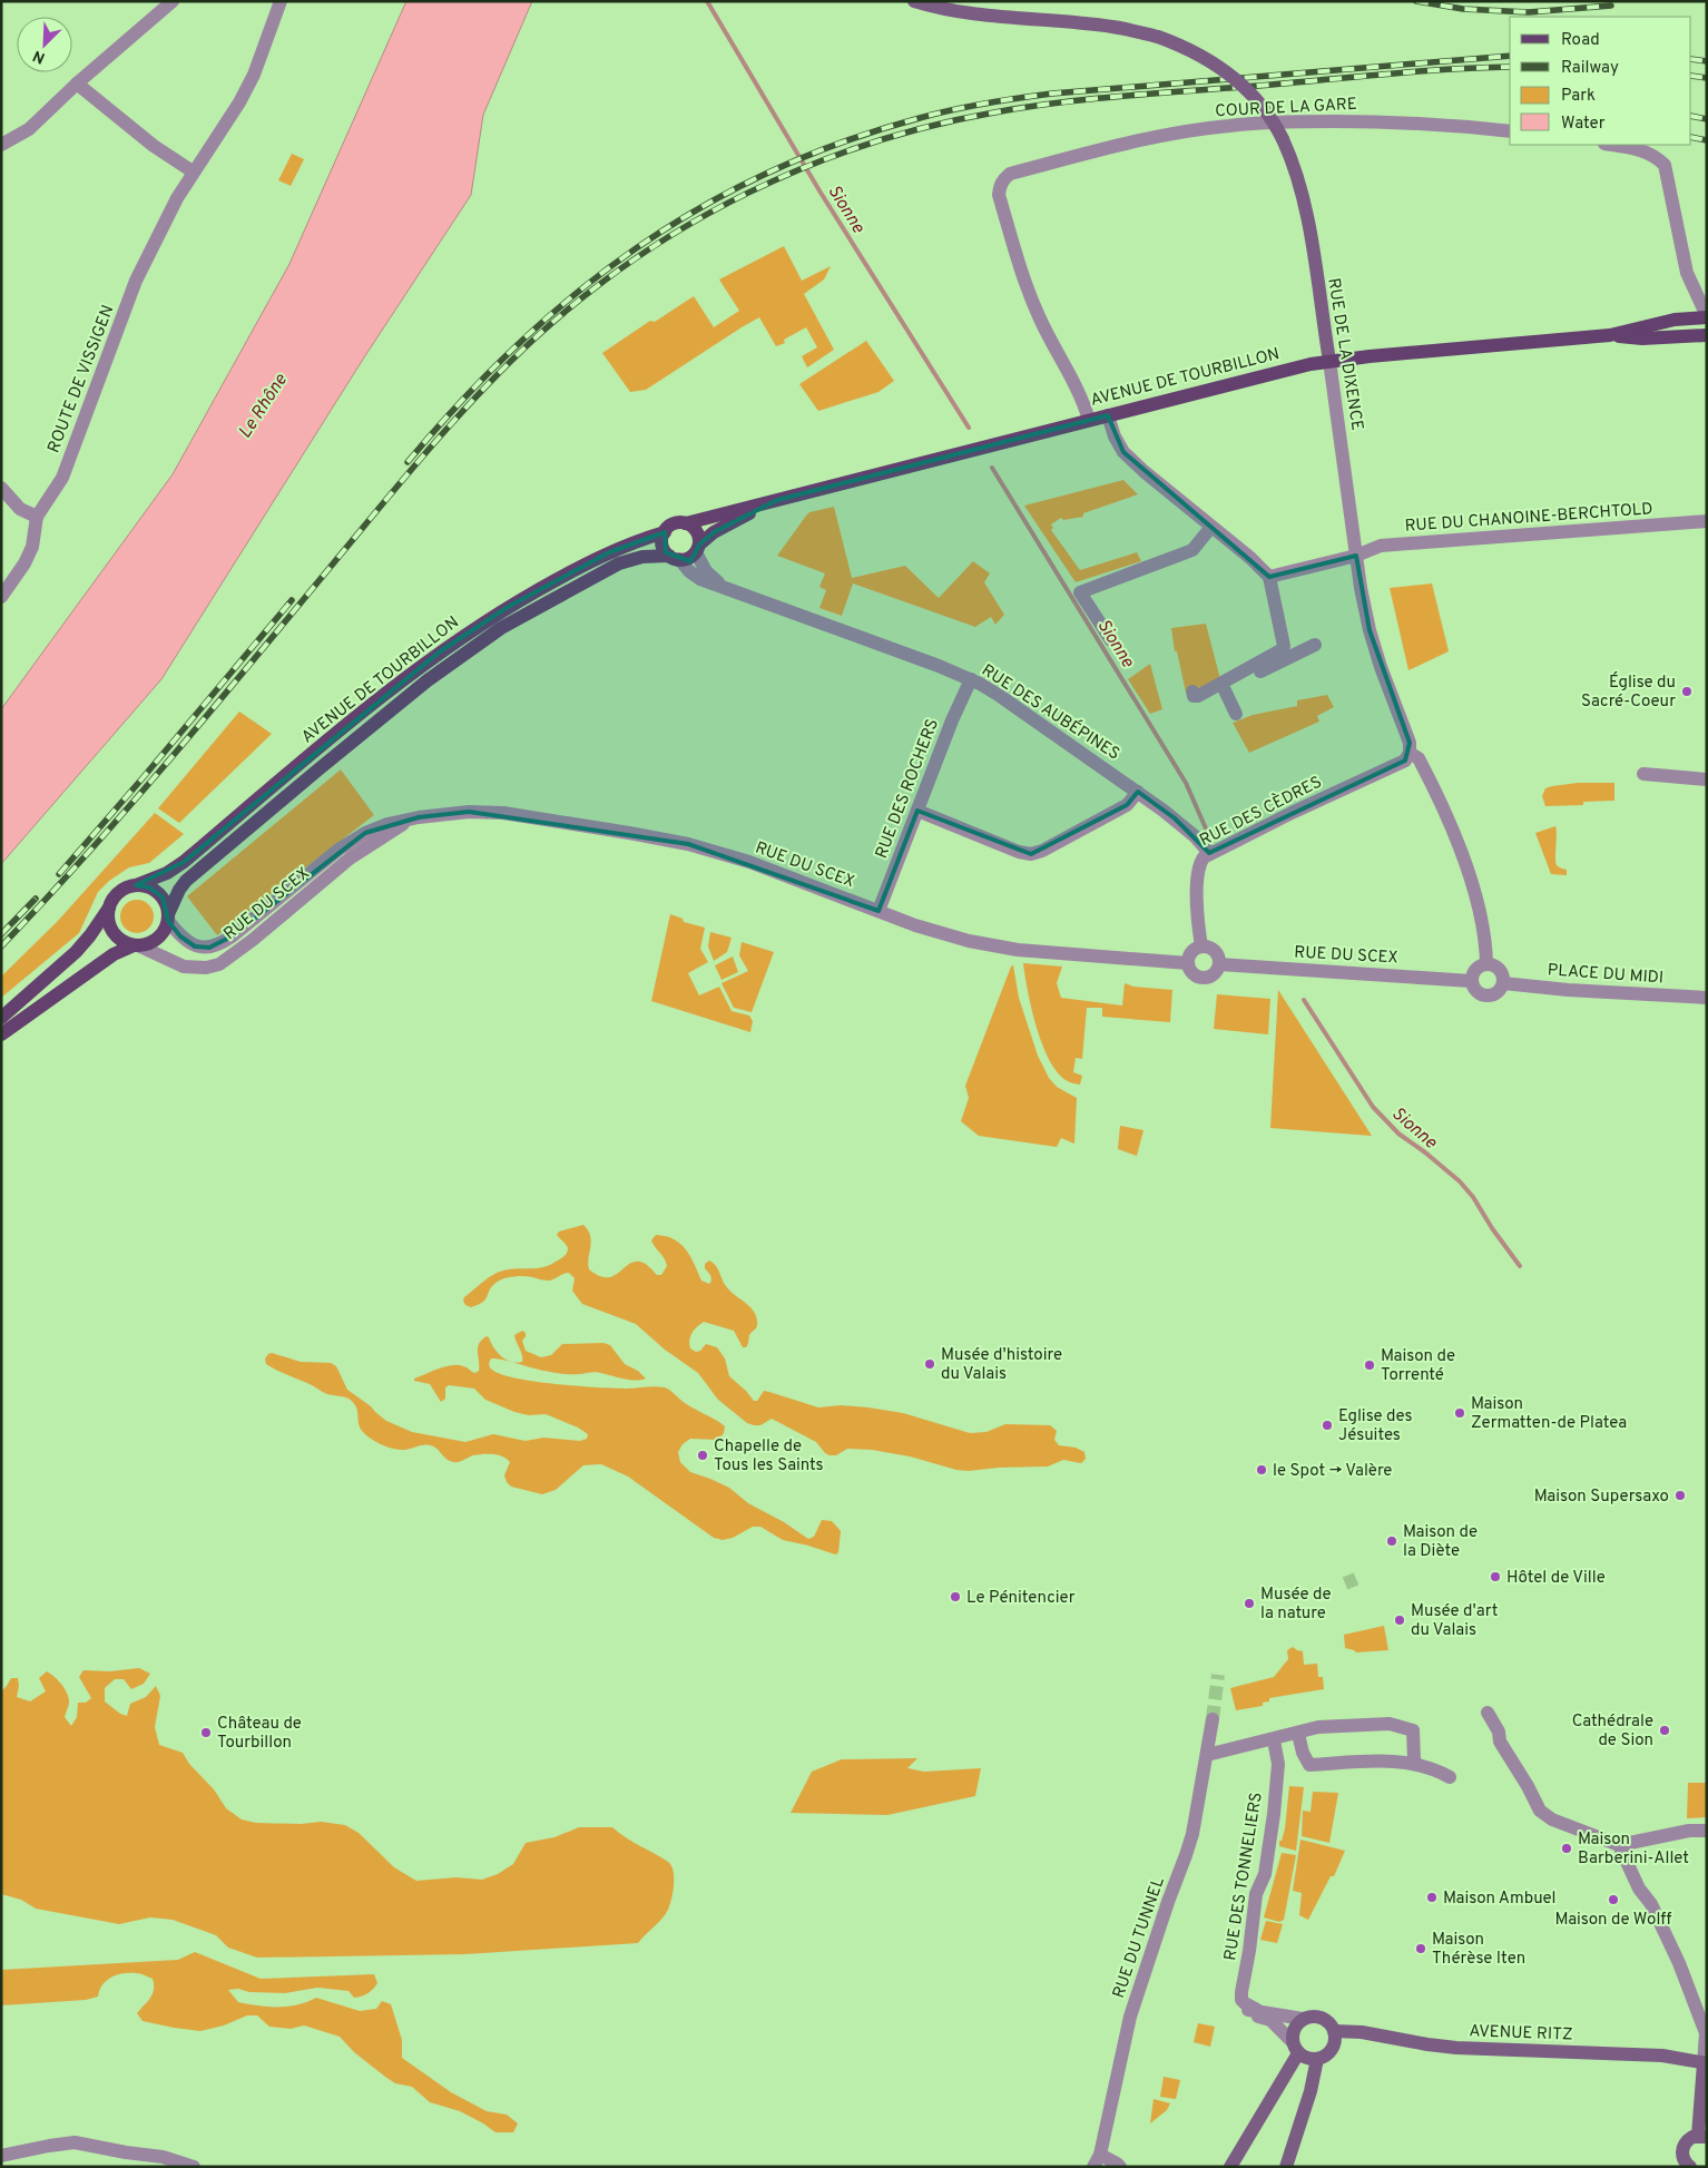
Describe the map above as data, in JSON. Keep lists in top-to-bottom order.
{
  "streets": {
    "main road": ["AVENUE DE TOURBILLON"],
    "street": [
      "COUR DE LA GARE",
      "RUE DE LA DIXENCE",
      "ROUTE DE VISSIGEN",
      "RUE DU CHANOINE-BERCHTOLD",
      "RUE DES AUBÉPINES",
      "RUE DES ROCHERS",
      "RUE DES CÈDRES",
      "RUE DU SCEX",
      "PLACE DU MIDI",
      "RUE DES TONNELIERS",
      "RUE DU TUNNEL",
      "AVENUE RITZ"
    ]
  },
  "crossings": [
    ["COUR DE LA GARE", "AVENUE DE TOURBILLON"],
    ["RUE DE LA DIXENCE", "AVENUE DE TOURBILLON"],
    ["RUE DE LA DIXENCE", "RUE DU CHANOINE-BERCHTOLD"],
    ["RUE DE LA DIXENCE", "RUE DES CÈDRES"],
    ["RUE DE LA DIXENCE", "RUE DU SCEX"],
    ["RUE DE LA DIXENCE", "PLACE DU MIDI"],
    ["AVENUE DE TOURBILLON", "RUE DES AUBÉPINES"],
    ["AVENUE DE TOURBILLON", "RUE DU SCEX"],
    ["RUE DES AUBÉPINES", "RUE DES ROCHERS"],
    ["RUE DES AUBÉPINES", "RUE DES CÈDRES"],
    ["RUE DES ROCHERS", "RUE DU SCEX"],
    ["RUE DES CÈDRES", "RUE DU SCEX"],
    ["RUE DU SCEX", "PLACE DU MIDI"]
  ],
  "water": ["Sionne", "Le Rhône"],
  "places": [
    "Église du Sacré-Coeur",
    "Musée d'histoire du Valais",
    "Maison de Torrenté",
    "Maison Zermatten-de Platea",
    "Eglise des Jésuites",
    "Chapelle de Tous les Saints",
    "le Spot → Valère",
    "Maison Supersaxo",
    "Maison de la Diète",
    "Hôtel de Ville",
    "Le Pénitencier",
    "Musée de la nature",
    "Musée d'art du Valais",
    "Cathédrale de Sion",
    "Château de Tourbillon",
    "Maison Barberini-Allet",
    "Maison Ambuel",
    "Maison de Wolff",
    "Maison Thérèse Iten"
  ],
  "legend": [
    "Road",
    "Railway",
    "Park",
    "Water"
  ],
  "north": "bottom left"
}
